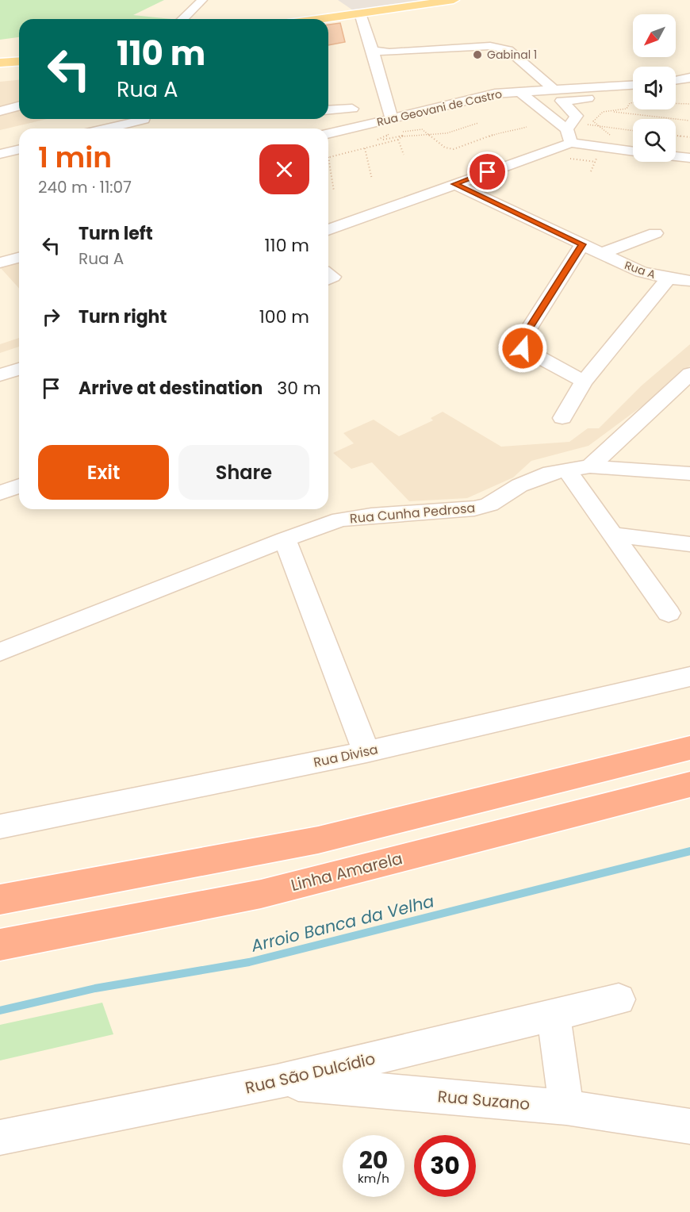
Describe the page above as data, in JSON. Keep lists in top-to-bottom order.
{
  "streets": {
    "highway": ["Linha Amarela"],
    "street": [
      "Rua Geovani de Castro",
      "Rua A",
      "Rua Cunha Pedrosa",
      "Rua Divisa",
      "Rua São Dulcídio",
      "Rua Suzano"
    ]
  },
  "crossings": [
    ["Rua São Dulcídio", "Rua Suzano"]
  ],
  "water": ["Arroio Banca da Velha"],
  "places": ["Gabinal 1"],
  "north": "bottom left",
  "page": {
    "turn": ["110 m", "Rua A"],
    "heading": ["1 min", "240 m · 11:07"],
    "list": [
      {
        "name": "Turn left",
        "note": "Rua A",
        "value": "110 m"
      },
      {
        "name": "Turn right",
        "value": "100 m"
      },
      {
        "name": "Arrive at destination",
        "value": "30 m"
      }
    ],
    "buttons": ["Exit", "Share"],
    "speed": "20 km/h",
    "limit": "30"
  }
}
